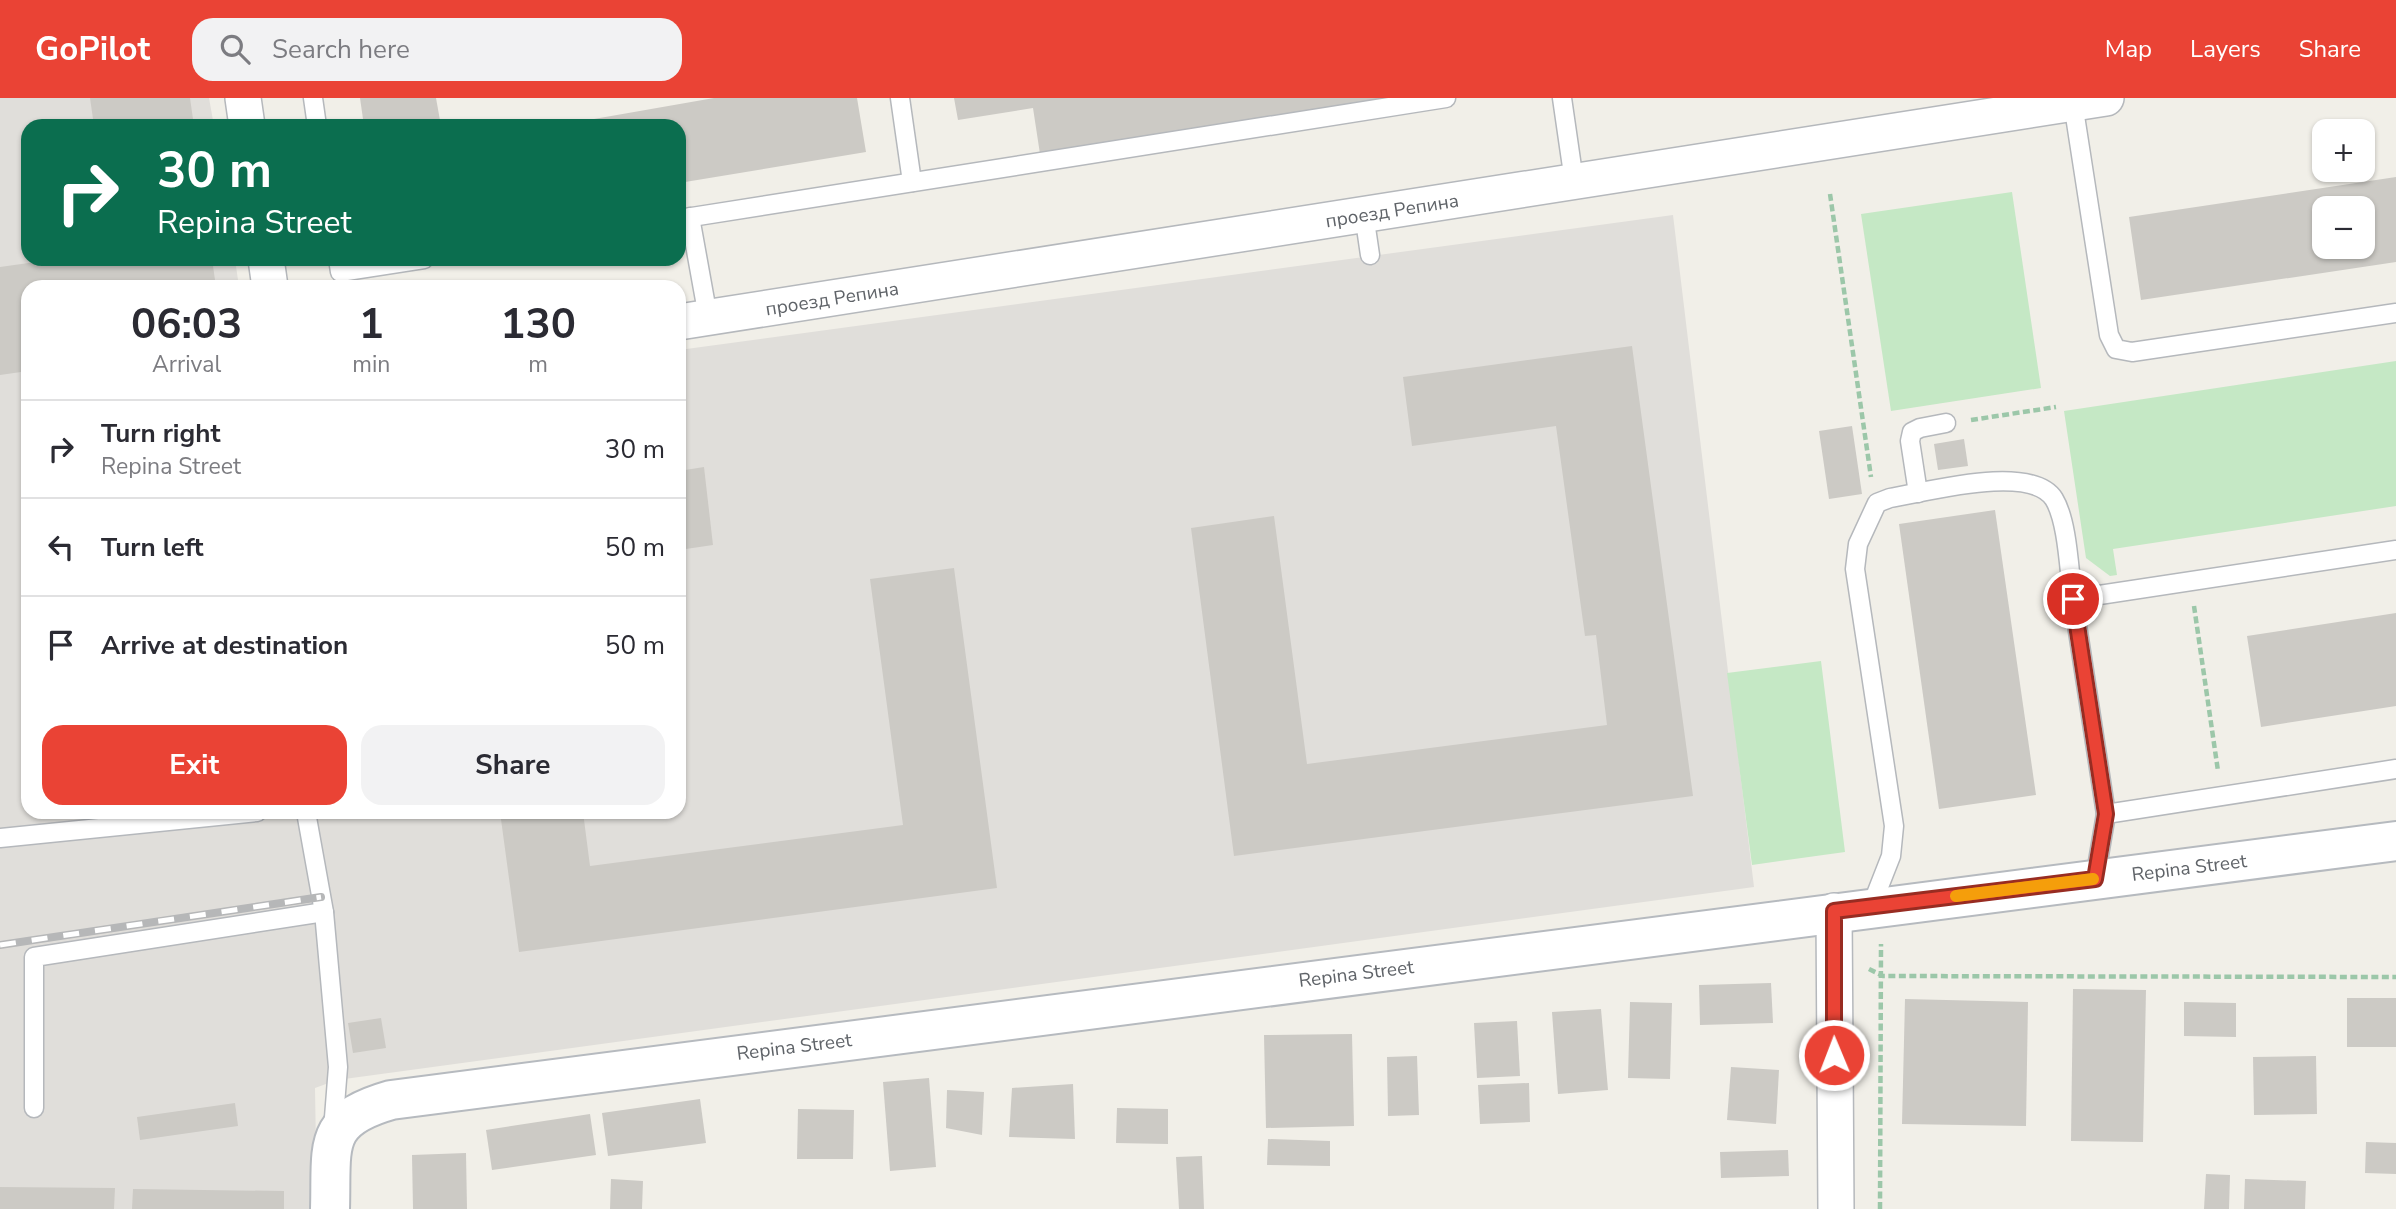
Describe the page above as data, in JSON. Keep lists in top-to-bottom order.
{
  "streets": {
    "street": ["проезд Репина", "Repina Street"]
  },
  "page": {
    "header": "GoPilot",
    "search": "Search here",
    "nav": ["Map", "Layers", "Share"],
    "map_buttons": ["+", "−"],
    "turn": ["30 m", "Repina Street"],
    "eta": [
      "06:03",
      "Arrival",
      "1",
      "min",
      "130",
      "m"
    ],
    "list": [
      {
        "name": "Turn right",
        "note": "Repina Street",
        "value": "30 m"
      },
      {
        "name": "Turn left",
        "value": "50 m"
      },
      {
        "name": "Arrive at destination",
        "value": "50 m"
      }
    ],
    "buttons": ["Exit", "Share"]
  }
}
